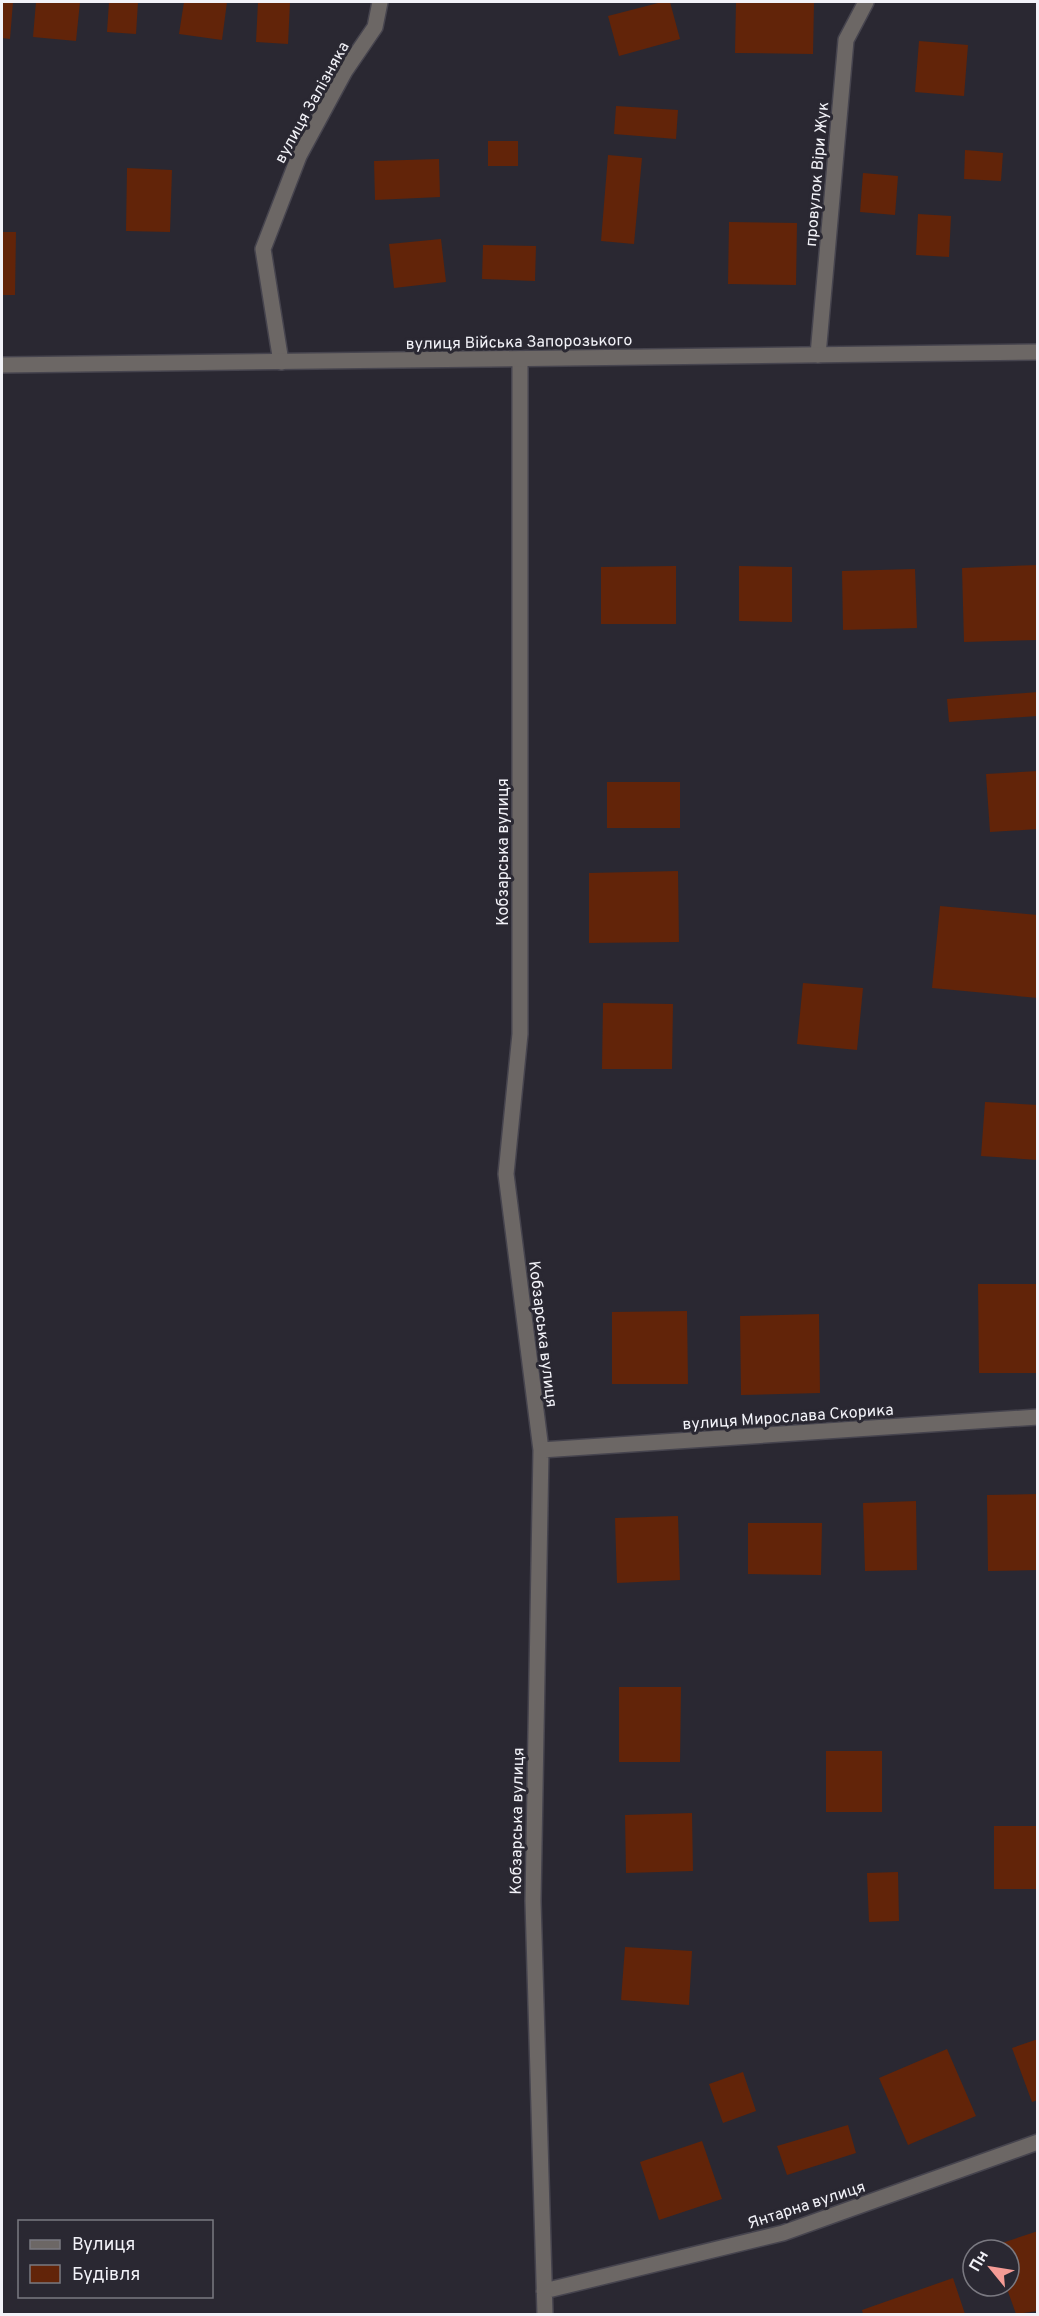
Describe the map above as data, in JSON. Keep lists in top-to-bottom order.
{
  "streets": {
    "street": [
      "вулиця Залізняка",
      "провулок Віри Жук",
      "вулиця Війська Запорозького",
      "Кобзарська вулиця",
      "вулиця Мирослава Скорика",
      "Янтарна вулиця"
    ]
  },
  "crossings": [
    ["вулиця Залізняка", "вулиця Війська Запорозького"],
    ["провулок Віри Жук", "вулиця Війська Запорозького"],
    ["вулиця Війська Запорозького", "Кобзарська вулиця"],
    ["Кобзарська вулиця", "вулиця Мирослава Скорика"],
    ["Кобзарська вулиця", "Янтарна вулиця"]
  ],
  "legend": ["Вулиця", "Будівля"],
  "north": "top left"
}
